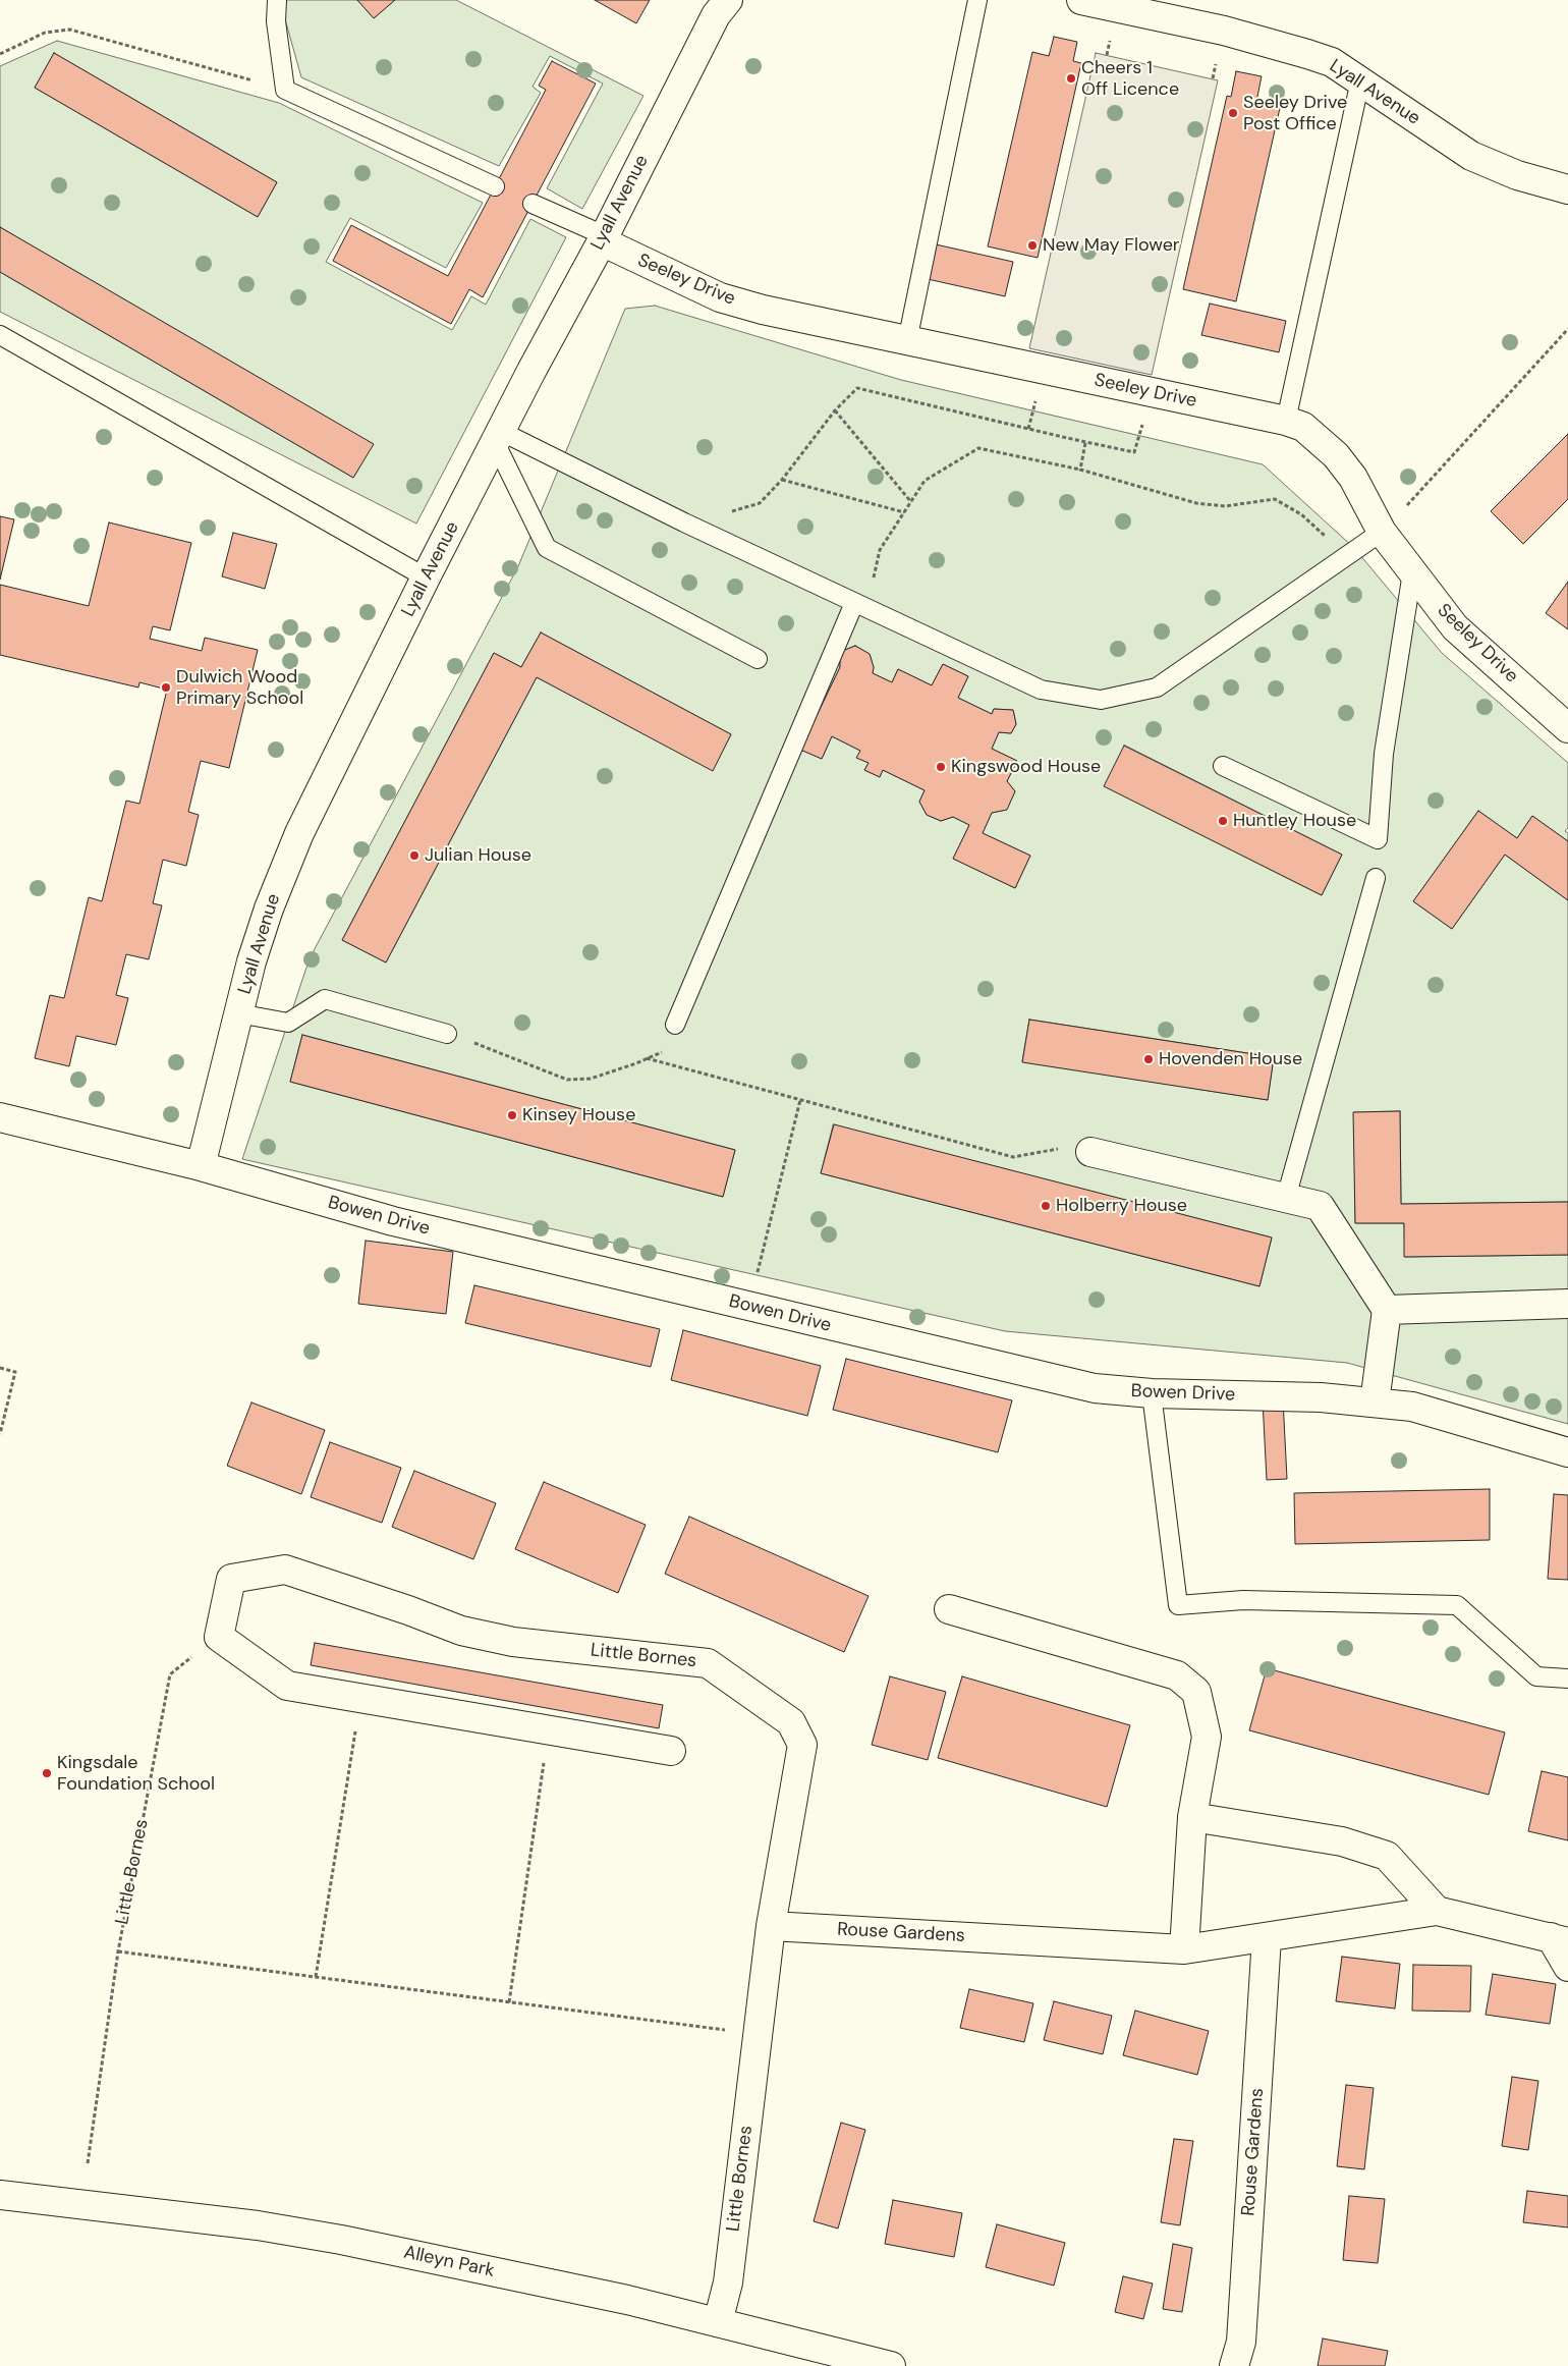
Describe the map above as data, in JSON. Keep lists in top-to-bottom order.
{
  "streets": {
    "street": [
      "Lyall Avenue",
      "Seeley Drive",
      "Bowen Drive",
      "Little Bornes",
      "Rouse Gardens",
      "Alleyn Park"
    ]
  },
  "crossings": [
    ["Lyall Avenue", "Seeley Drive"],
    ["Lyall Avenue", "Bowen Drive"],
    ["Little Bornes", "Rouse Gardens"],
    ["Little Bornes", "Alleyn Park"]
  ],
  "places": [
    "Cheers 1 Off Licence",
    "Seeley Drive Post Office",
    "New May Flower",
    "Dulwich Wood Primary School",
    "Kingswood House",
    "Huntley House",
    "Julian House",
    "Hovenden House",
    "Kinsey House",
    "Holberry House",
    "Kingsdale Foundation School"
  ]
}
